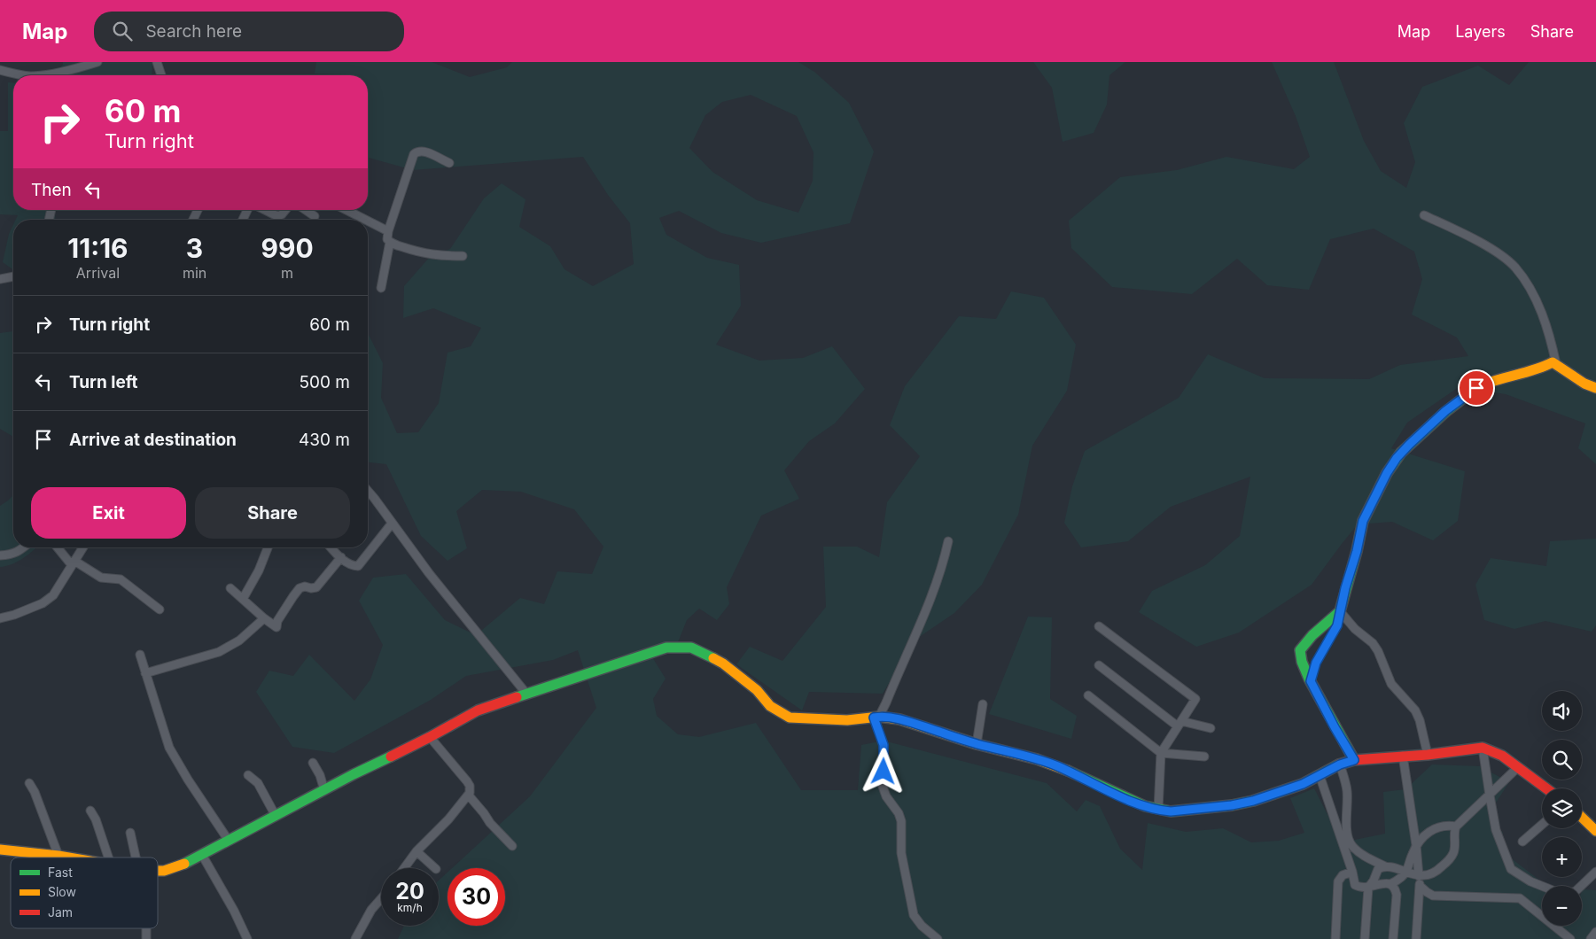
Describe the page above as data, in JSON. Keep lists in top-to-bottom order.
{
  "legend": ["Fast", "Slow", "Jam"],
  "page": {
    "header": "Map",
    "search": "Search here",
    "nav": ["Map", "Layers", "Share"],
    "turn": ["60 m", "Turn right"],
    "then": "Then",
    "eta": [
      "11:16",
      "Arrival",
      "3",
      "min",
      "990",
      "m"
    ],
    "list": [
      {
        "name": "Turn right",
        "value": "60 m"
      },
      {
        "name": "Turn left",
        "value": "500 m"
      },
      {
        "name": "Arrive at destination",
        "value": "430 m"
      }
    ],
    "buttons": ["Exit", "Share"],
    "map_buttons": ["+", "−"],
    "speed": "20 km/h",
    "limit": "30"
  }
}
